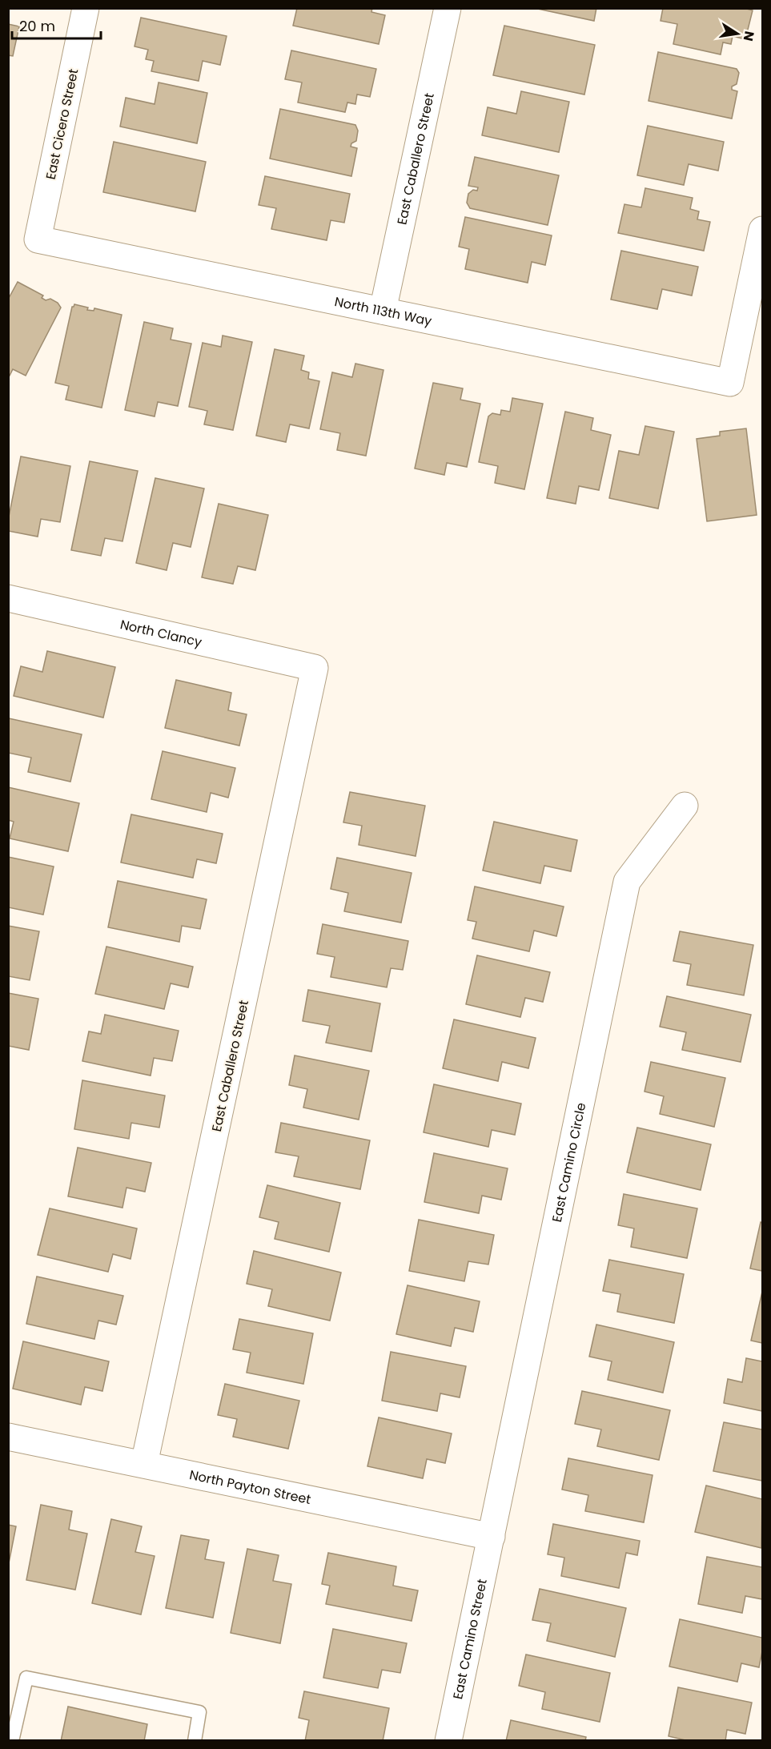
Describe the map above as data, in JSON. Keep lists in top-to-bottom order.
{
  "streets": {
    "street": [
      "East Cicero Street",
      "East Caballero Street",
      "North 113th Way",
      "North Clancy",
      "East Camino Circle",
      "North Payton Street",
      "East Camino Street"
    ]
  },
  "crossings": [
    ["East Cicero Street", "North 113th Way"],
    ["East Caballero Street", "North 113th Way"],
    ["East Caballero Street", "North Clancy"],
    ["East Caballero Street", "North Payton Street"],
    ["East Camino Circle", "North Payton Street"],
    ["East Camino Circle", "East Camino Street"],
    ["North Payton Street", "East Camino Street"]
  ],
  "scale_bar": "20 m",
  "north": "right"
}
